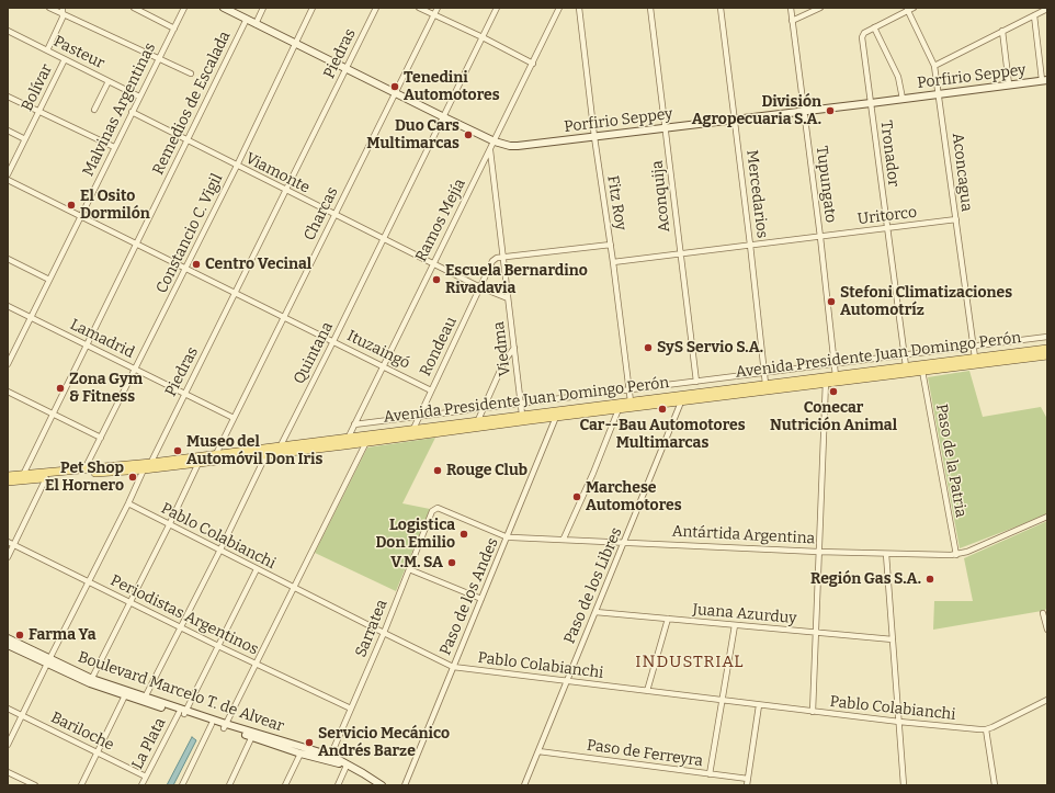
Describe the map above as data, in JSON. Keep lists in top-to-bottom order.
{
  "streets": {
    "main road": ["Porfirio Seppey", "Avenida Presidente Juan Domingo Perón", "Boulevard Marcelo T. de Alvear"],
    "street": [
      "Pasteur",
      "Piedras",
      "Bolívar",
      "Remedios de Escalada",
      "Malvinas Argentinas",
      "Tronador",
      "Aconcagua",
      "Viamonte",
      "Tupungato",
      "Mercedarios",
      "Aconquija",
      "Fitz Roy",
      "Charcas",
      "Uritorco",
      "Ramos Mejía",
      "Constancio C. Vigil",
      "Lamadrid",
      "Rondeau",
      "Viedma",
      "Ituzaingó",
      "Quintana",
      "Paso de la Patria",
      "Antártida Argentina",
      "Pablo Colabianchi",
      "Paso de los Libres",
      "Paso de los Andes",
      "Juana Azurduy",
      "Periodistas Argentinos",
      "Sarratea",
      "Bariloche",
      "La Plata",
      "Paso de Ferreyra"
    ]
  },
  "crossings": [
    ["Pasteur", "Bolívar"],
    ["Pasteur", "Malvinas Argentinas"],
    ["Piedras", "Porfirio Seppey"],
    ["Piedras", "Viamonte"],
    ["Piedras", "Lamadrid"],
    ["Piedras", "Ituzaingó"],
    ["Piedras", "Avenida Presidente Juan Domingo Perón"],
    ["Piedras", "Pablo Colabianchi"],
    ["Piedras", "Periodistas Argentinos"],
    ["Piedras", "Boulevard Marcelo T. de Alvear"],
    ["Piedras", "Bariloche"],
    ["Porfirio Seppey", "Remedios de Escalada"],
    ["Porfirio Seppey", "Tronador"],
    ["Porfirio Seppey", "Aconcagua"],
    ["Porfirio Seppey", "Tupungato"],
    ["Porfirio Seppey", "Mercedarios"],
    ["Porfirio Seppey", "Aconquija"],
    ["Porfirio Seppey", "Fitz Roy"],
    ["Porfirio Seppey", "Charcas"],
    ["Porfirio Seppey", "Ramos Mejía"],
    ["Porfirio Seppey", "Constancio C. Vigil"],
    ["Porfirio Seppey", "Quintana"],
    ["Remedios de Escalada", "Viamonte"],
    ["Remedios de Escalada", "Lamadrid"],
    ["Remedios de Escalada", "Ituzaingó"],
    ["Remedios de Escalada", "Avenida Presidente Juan Domingo Perón"],
    ["Malvinas Argentinas", "Viamonte"],
    ["Malvinas Argentinas", "Lamadrid"],
    ["Malvinas Argentinas", "Ituzaingó"],
    ["Tronador", "Uritorco"],
    ["Tronador", "Avenida Presidente Juan Domingo Perón"],
    ["Aconcagua", "Uritorco"],
    ["Aconcagua", "Avenida Presidente Juan Domingo Perón"],
    ["Viamonte", "Charcas"],
    ["Viamonte", "Ramos Mejía"],
    ["Viamonte", "Constancio C. Vigil"],
    ["Viamonte", "Rondeau"],
    ["Viamonte", "Viedma"],
    ["Viamonte", "Quintana"],
    ["Tupungato", "Uritorco"],
    ["Tupungato", "Avenida Presidente Juan Domingo Perón"],
    ["Mercedarios", "Uritorco"],
    ["Mercedarios", "Avenida Presidente Juan Domingo Perón"],
    ["Aconquija", "Uritorco"],
    ["Aconquija", "Avenida Presidente Juan Domingo Perón"],
    ["Fitz Roy", "Uritorco"],
    ["Fitz Roy", "Avenida Presidente Juan Domingo Perón"],
    ["Charcas", "Lamadrid"],
    ["Charcas", "Ituzaingó"],
    ["Charcas", "Avenida Presidente Juan Domingo Perón"],
    ["Ramos Mejía", "Viedma"],
    ["Ramos Mejía", "Ituzaingó"],
    ["Ramos Mejía", "Avenida Presidente Juan Domingo Perón"],
    ["Constancio C. Vigil", "Lamadrid"],
    ["Constancio C. Vigil", "Ituzaingó"],
    ["Constancio C. Vigil", "Avenida Presidente Juan Domingo Perón"],
    ["Rondeau", "Viedma"],
    ["Rondeau", "Ituzaingó"],
    ["Rondeau", "Avenida Presidente Juan Domingo Perón"],
    ["Viedma", "Avenida Presidente Juan Domingo Perón"],
    ["Ituzaingó", "Quintana"],
    ["Quintana", "Avenida Presidente Juan Domingo Perón"],
    ["Avenida Presidente Juan Domingo Perón", "Paso de la Patria"],
    ["Avenida Presidente Juan Domingo Perón", "Paso de los Libres"],
    ["Avenida Presidente Juan Domingo Perón", "Paso de los Andes"],
    ["Paso de la Patria", "Antártida Argentina"],
    ["Antártida Argentina", "Paso de los Libres"],
    ["Antártida Argentina", "Paso de los Andes"],
    ["Antártida Argentina", "Sarratea"],
    ["Pablo Colabianchi", "Paso de los Libres"],
    ["Pablo Colabianchi", "Paso de los Andes"],
    ["Pablo Colabianchi", "Sarratea"],
    ["Pablo Colabianchi", "La Plata"],
    ["Paso de los Libres", "Juana Azurduy"],
    ["Paso de los Libres", "Paso de Ferreyra"],
    ["Periodistas Argentinos", "Sarratea"],
    ["Periodistas Argentinos", "La Plata"],
    ["Sarratea", "Boulevard Marcelo T. de Alvear"],
    ["Boulevard Marcelo T. de Alvear", "La Plata"],
    ["Bariloche", "La Plata"]
  ],
  "districts": ["INDUSTRIAL"],
  "places": [
    "Tenedini Automotores",
    "División Agropecuaria S.A.",
    "Duo Cars Multimarcas",
    "El Osito Dormilón",
    "Centro Vecinal",
    "Escuela Bernardino Rivadavia",
    "Stefoni Climatizaciones Automotríz",
    "SyS Servio S.A.",
    "Zona Gym & Fitness",
    "Conecar Nutrición Animal",
    "Car--Bau Automotores Multimarcas",
    "Museo del Automóvil Don Iris",
    "Rouge Club",
    "Pet Shop El Hornero",
    "Marchese Automotores",
    "Logistica Don Emilio",
    "V.M. SA",
    "Región Gas S.A.",
    "Farma Ya",
    "Servicio Mecánico Andrés Barze"
  ]
}
